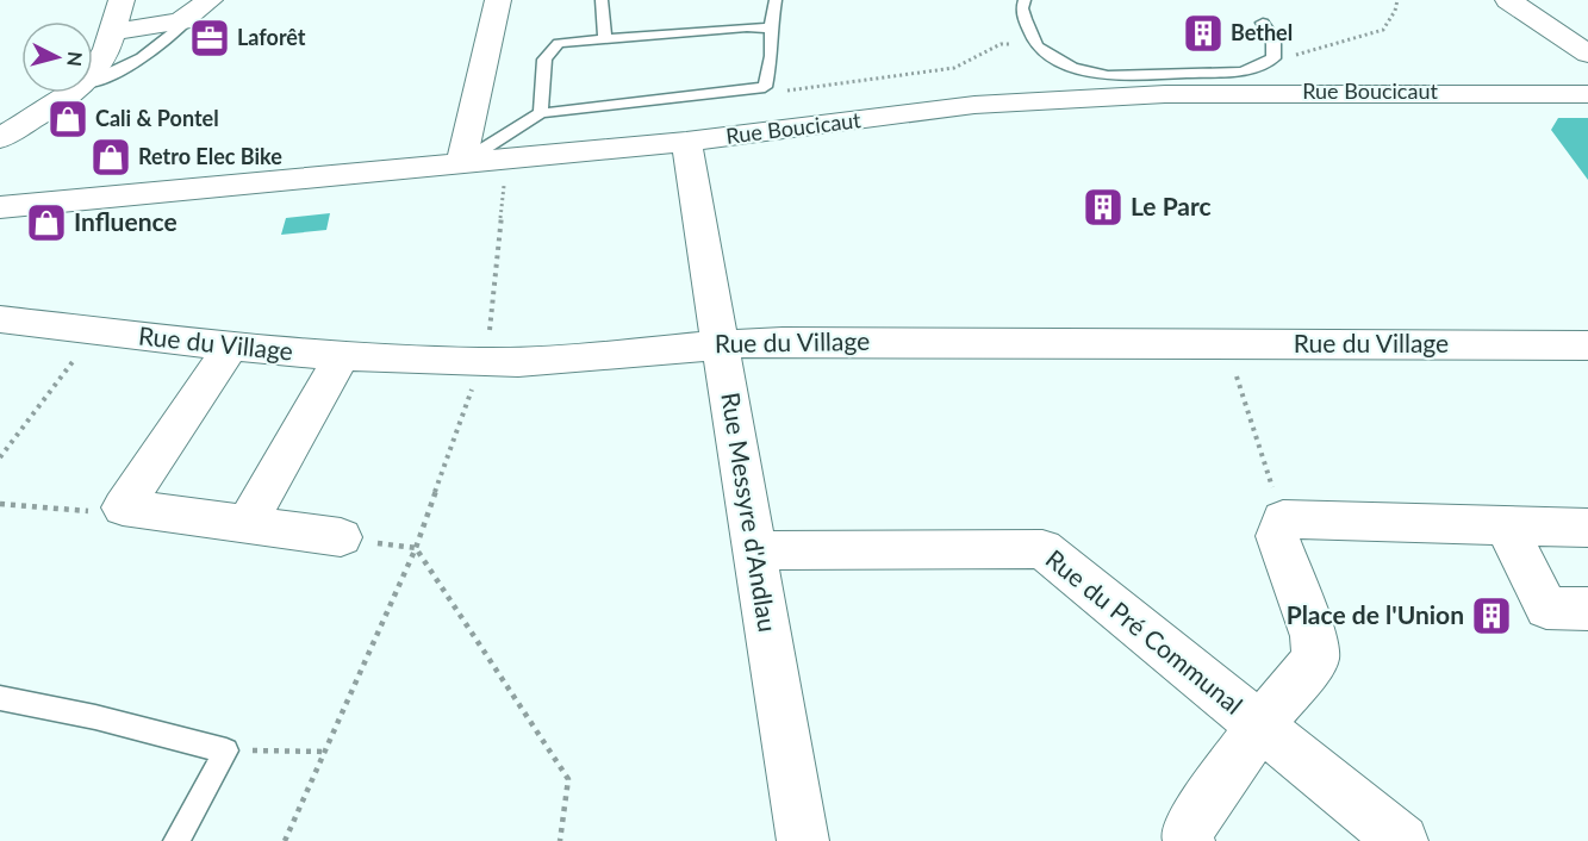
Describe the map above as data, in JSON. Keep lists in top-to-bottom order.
{
  "streets": {
    "street": [
      "Rue Boucicaut",
      "Rue du Village",
      "Rue Messyre d'Andlau",
      "Rue du Pré Communal"
    ]
  },
  "crossings": [
    ["Rue Boucicaut", "Rue Messyre d'Andlau"],
    ["Rue du Village", "Rue Messyre d'Andlau"],
    ["Rue Messyre d'Andlau", "Rue du Pré Communal"]
  ],
  "places": {
    "building": ["Bethel", "Le Parc", "Place de l'Union"],
    "office": ["Laforêt"],
    "shop": ["Cali & Pontel", "Retro Elec Bike", "Influence"]
  },
  "north": "right"
}
